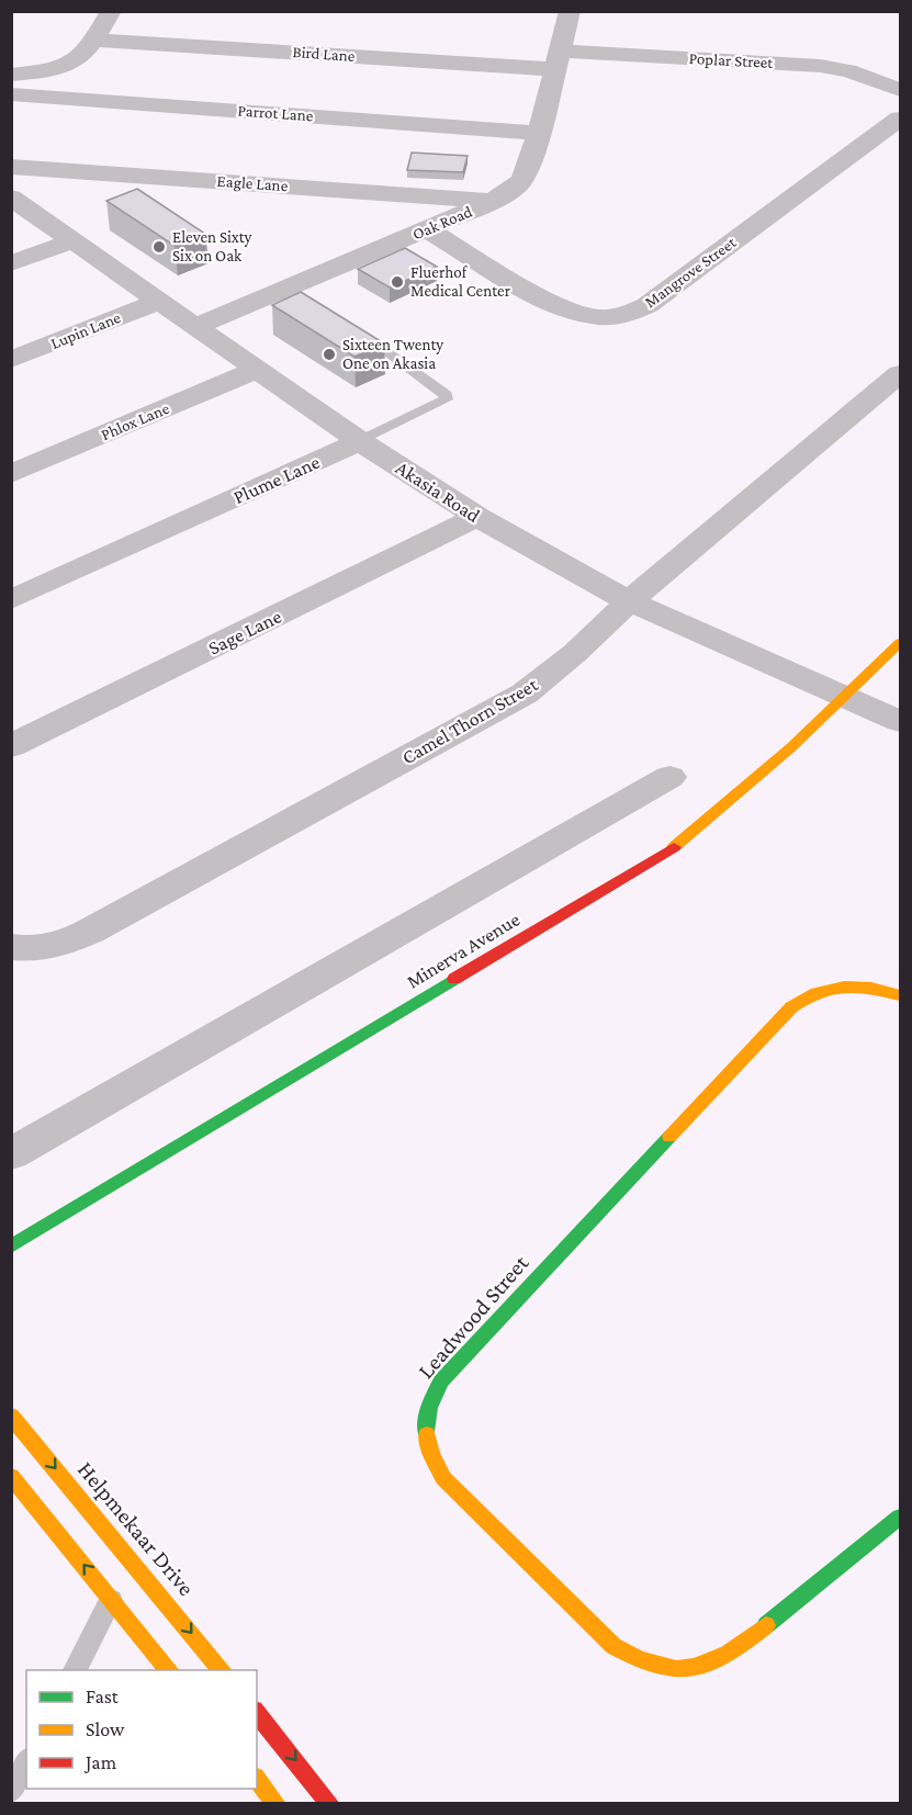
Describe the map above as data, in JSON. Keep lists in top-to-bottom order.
{
  "streets": {
    "street": [
      "Bird Lane",
      "Poplar Street",
      "Parrot Lane",
      "Eagle Lane",
      "Oak Road",
      "Mangrove Street",
      "Lupin Lane",
      "Phlox Lane",
      "Plume Lane",
      "Akasia Road",
      "Sage Lane",
      "Camel Thorn Street",
      "Minerva Avenue",
      "Leadwood Street",
      "Helpmekaar Drive"
    ]
  },
  "crossings": [
    ["Bird Lane", "Poplar Street"],
    ["Bird Lane", "Oak Road"],
    ["Poplar Street", "Oak Road"],
    ["Parrot Lane", "Oak Road"],
    ["Eagle Lane", "Oak Road"],
    ["Oak Road", "Mangrove Street"],
    ["Oak Road", "Akasia Road"],
    ["Lupin Lane", "Akasia Road"],
    ["Phlox Lane", "Akasia Road"],
    ["Plume Lane", "Akasia Road"],
    ["Akasia Road", "Sage Lane"],
    ["Akasia Road", "Camel Thorn Street"],
    ["Akasia Road", "Minerva Avenue"]
  ],
  "places": ["Eleven Sixty Six on Oak", "Fluerhof Medical Center", "Sixteen Twenty One on Akasia"],
  "legend": ["Fast", "Slow", "Jam"]
}
